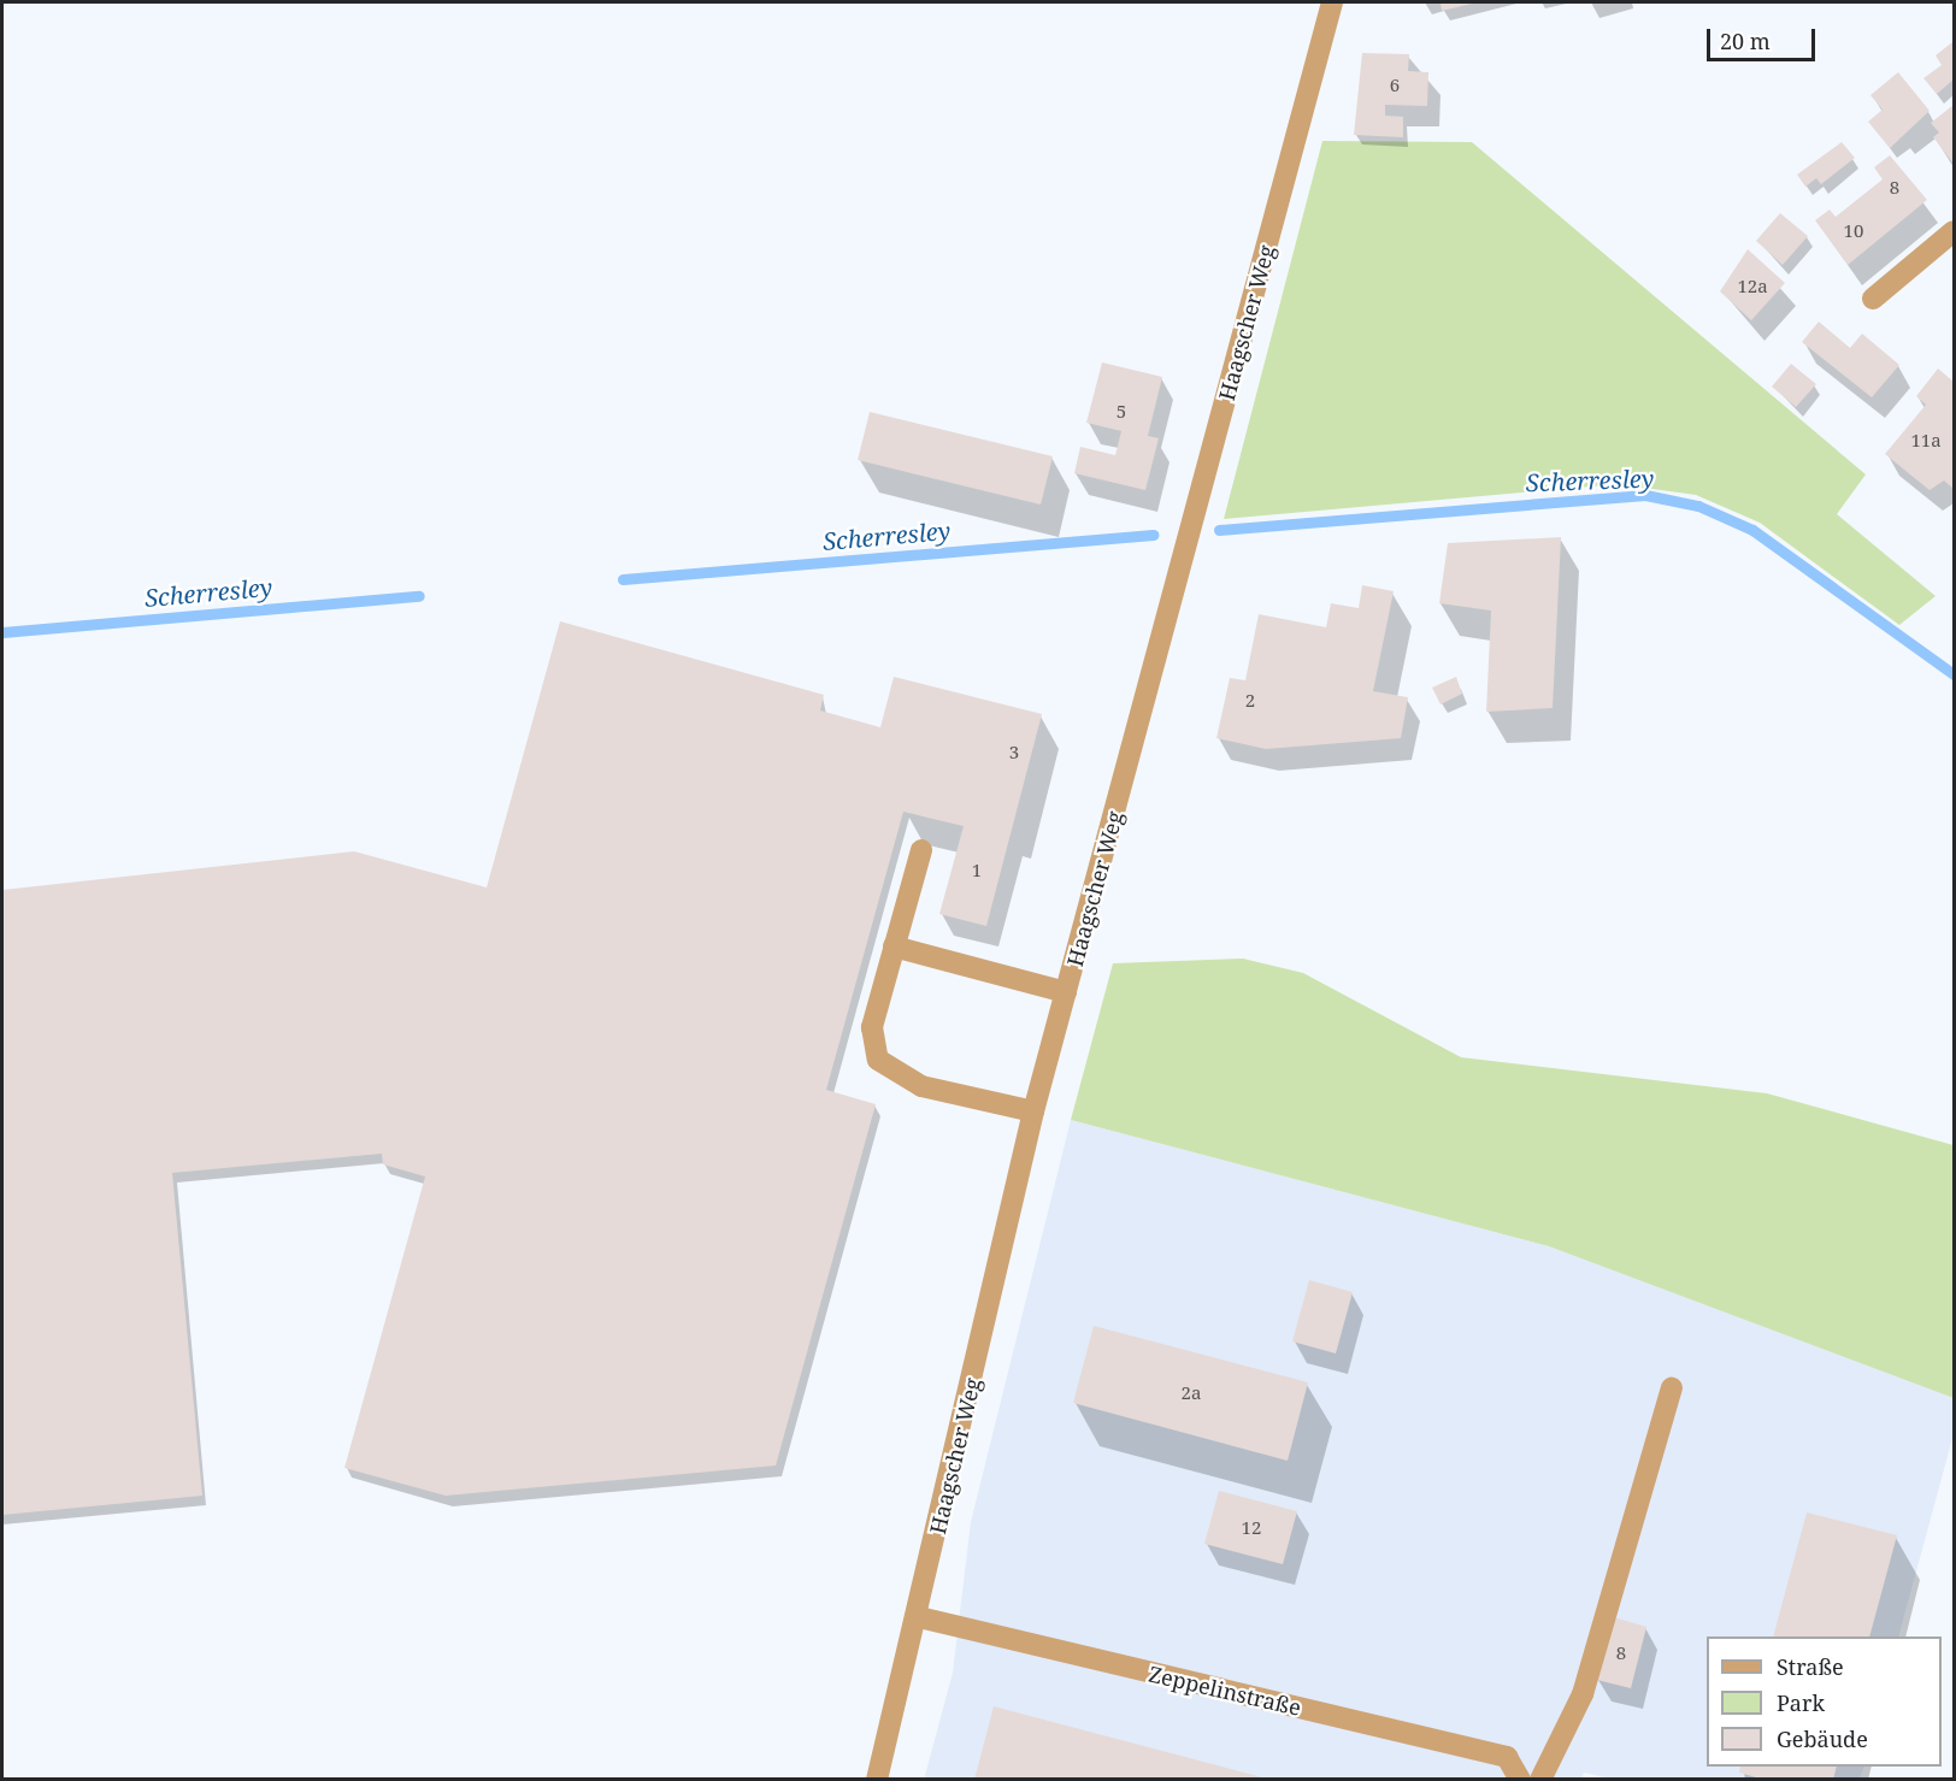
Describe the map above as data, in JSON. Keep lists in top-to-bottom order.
{
  "streets": {
    "street": ["Haagscher Weg", "Zeppelinstraße"]
  },
  "crossings": [
    ["Haagscher Weg", "Zeppelinstraße"]
  ],
  "water": ["Scherresley"],
  "house_numbers": [
    "6",
    "8",
    "10",
    "12a",
    "5",
    "11a",
    "2",
    "3",
    "1",
    "2a",
    "12",
    "8"
  ],
  "legend": ["Straße", "Park", "Gebäude"],
  "scale_bar": "20 m"
}
